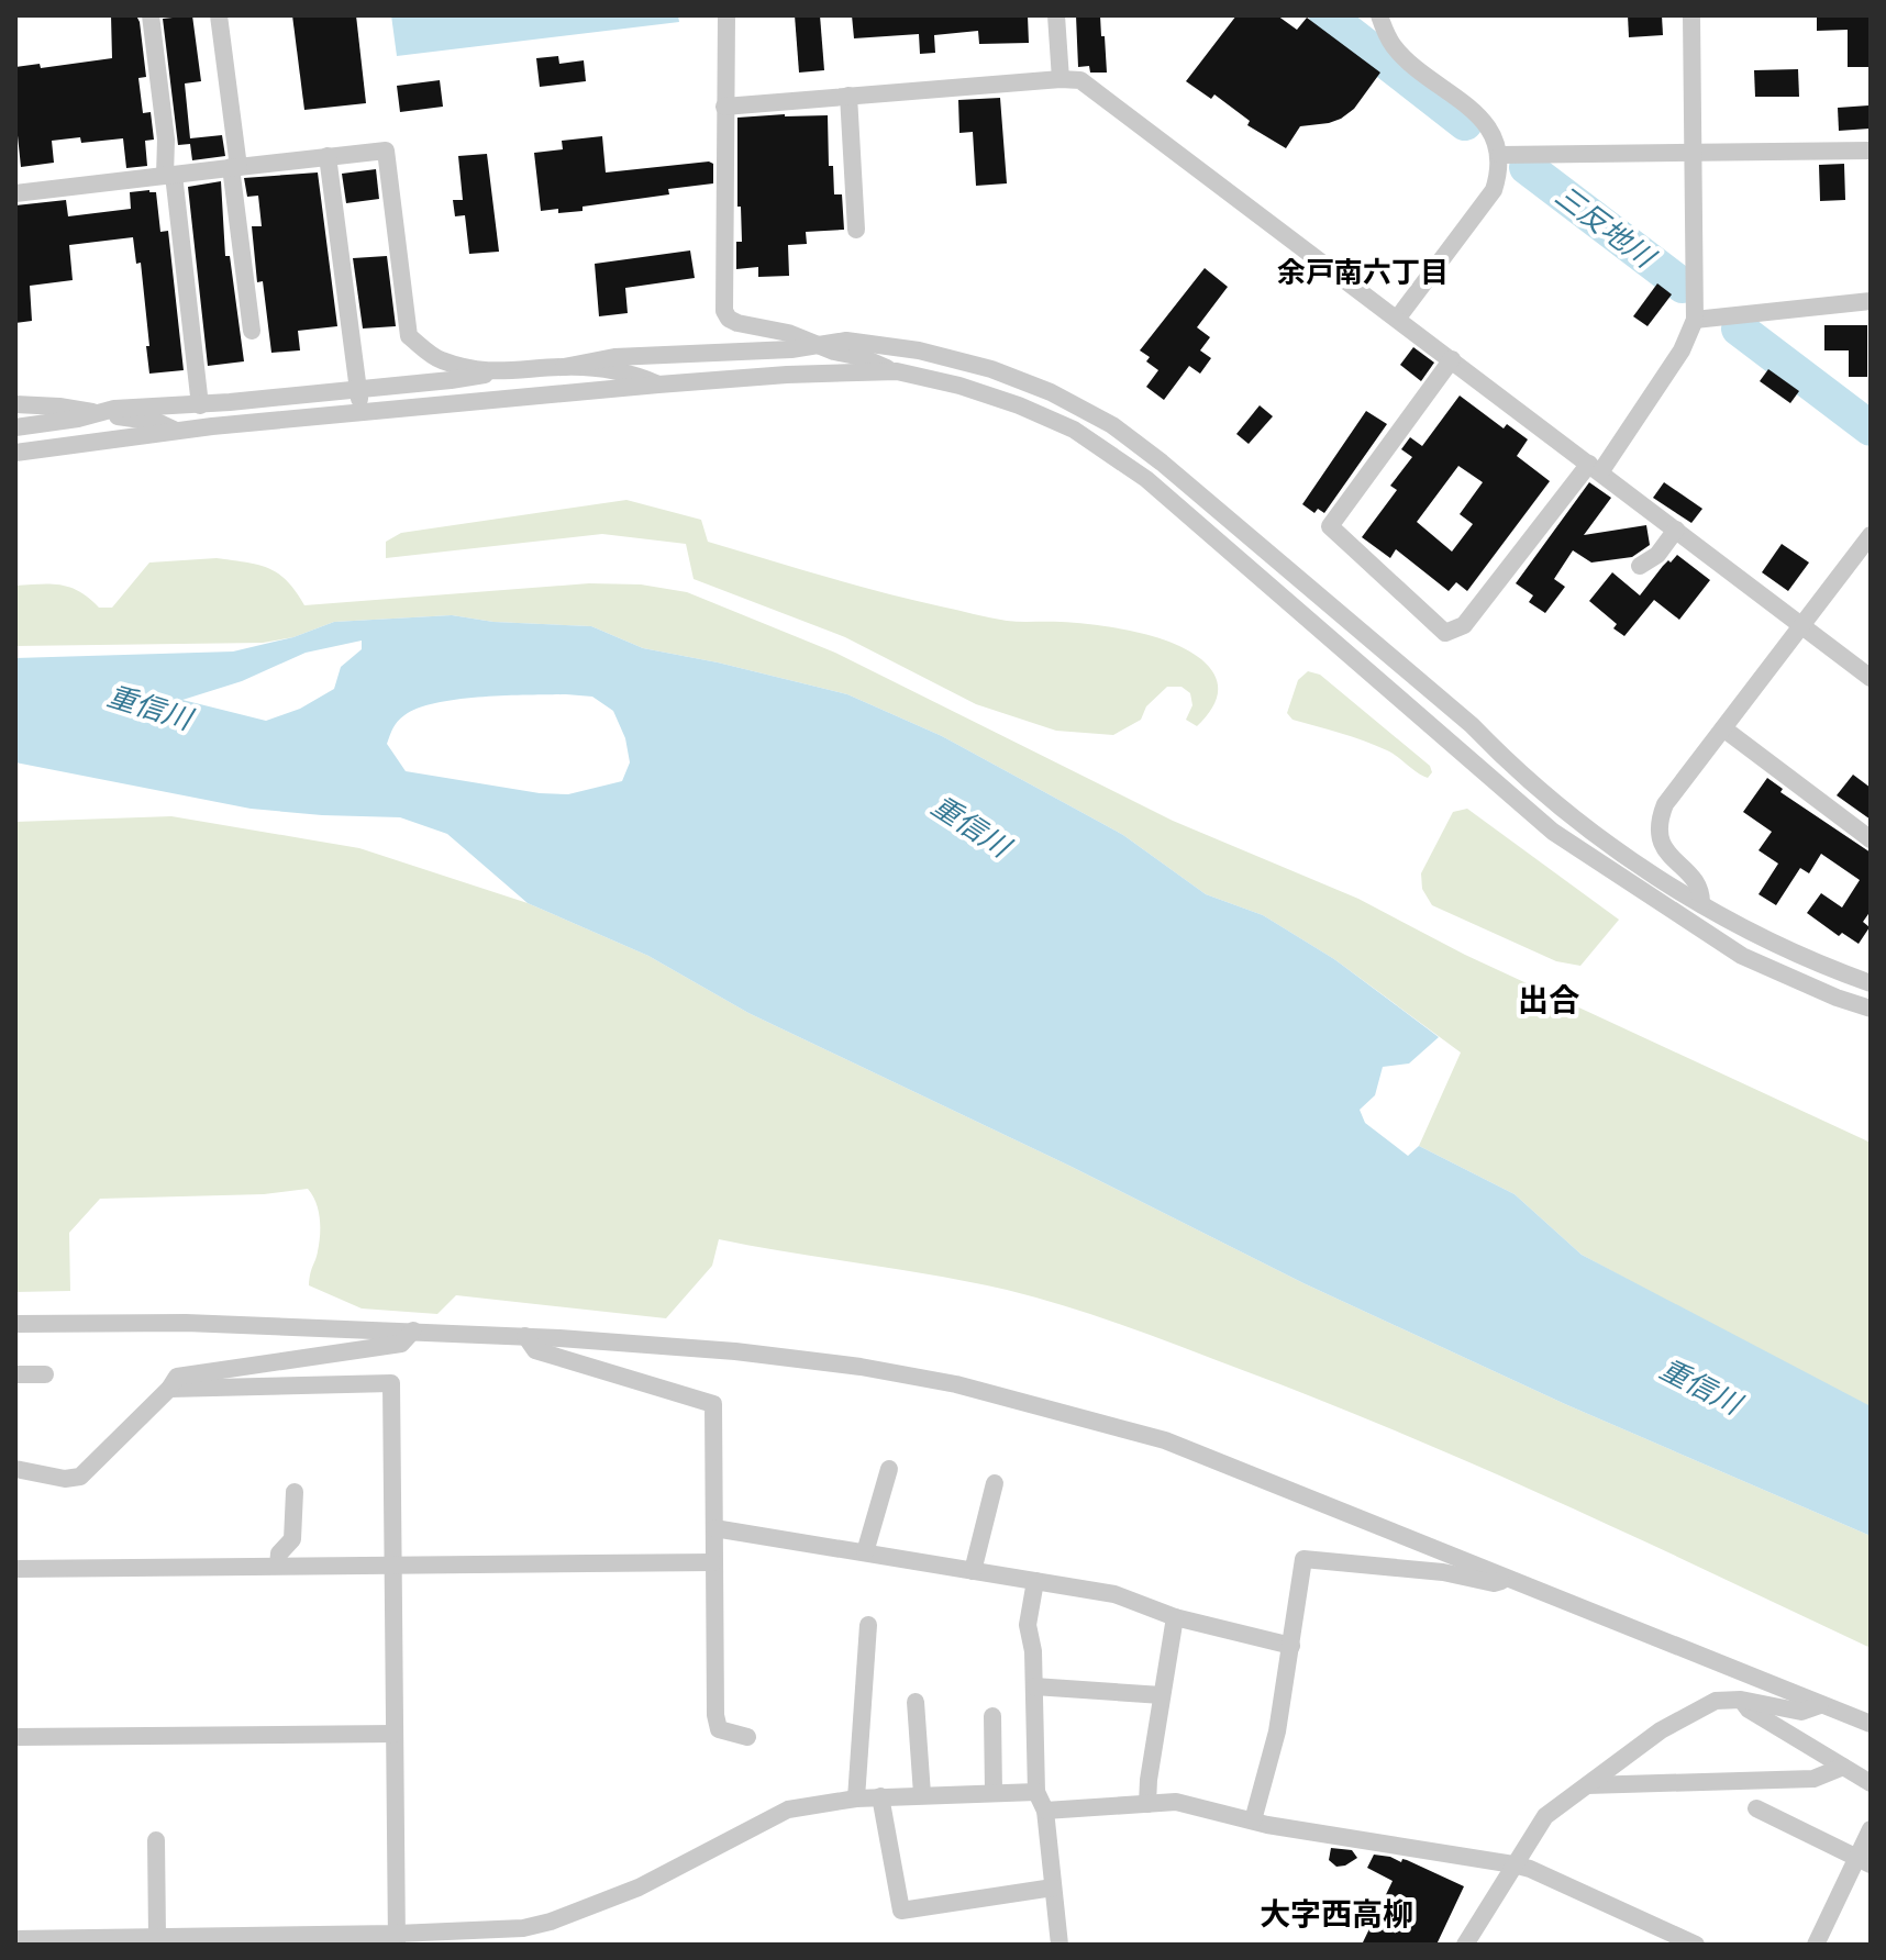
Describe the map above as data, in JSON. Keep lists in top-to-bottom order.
{
  "districts": ["余戸南六丁目", "出合", "大字西高柳"],
  "water": ["三反地川", "重信川"]
}
